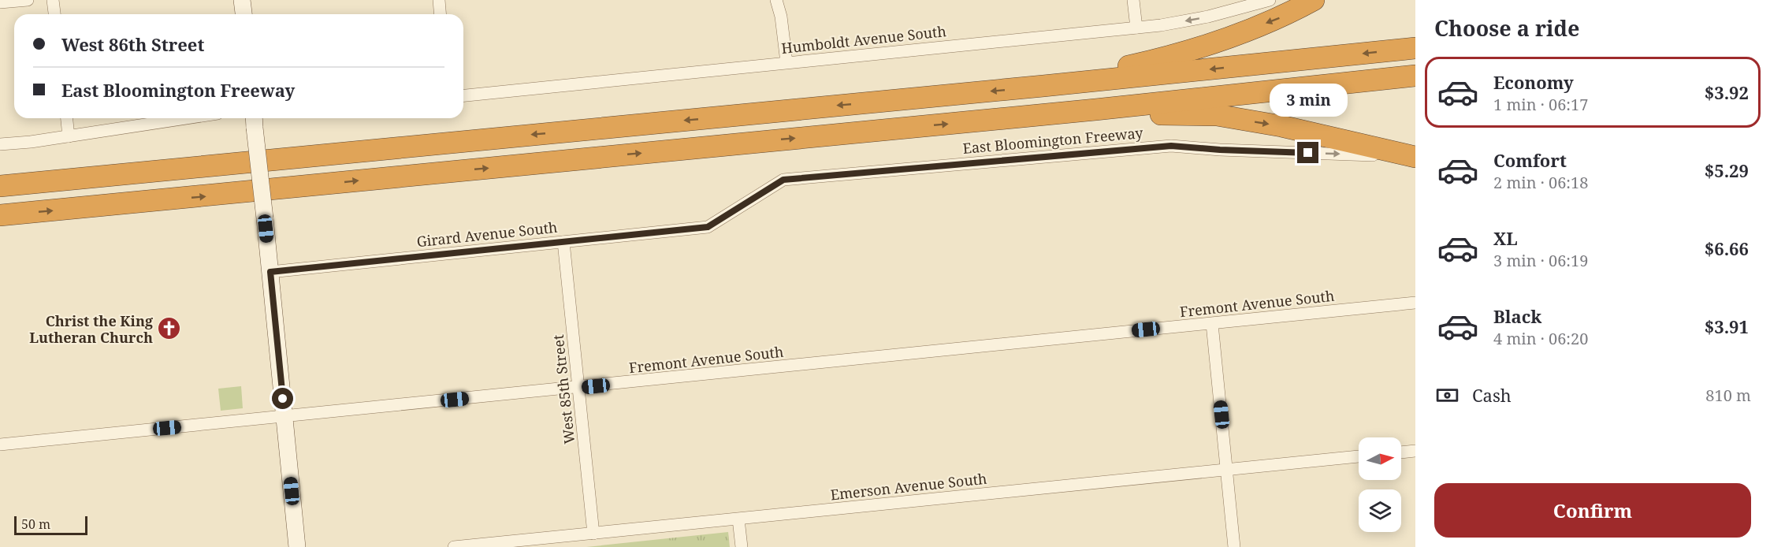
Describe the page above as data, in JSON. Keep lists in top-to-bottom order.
{
  "streets": {
    "street": [
      "Humboldt Avenue South",
      "East Bloomington Freeway",
      "Girard Avenue South",
      "Fremont Avenue South",
      "West 85th Street",
      "Emerson Avenue South"
    ]
  },
  "crossings": [
    ["East Bloomington Freeway", "Girard Avenue South"],
    ["Girard Avenue South", "West 85th Street"],
    ["Fremont Avenue South", "West 85th Street"],
    ["West 85th Street", "Emerson Avenue South"]
  ],
  "one_way": ["East Bloomington Freeway"],
  "places": {
    "church": ["Christ the King Lutheran Church"]
  },
  "scale_bar": "50 m",
  "north": "right",
  "page": {
    "heading": "Choose a ride",
    "banner": ["West 86th Street", "East Bloomington Freeway"],
    "list": [
      {
        "name": "Economy",
        "note": "1 min · 06:17",
        "value": "$3.92"
      },
      {
        "name": "Comfort",
        "note": "2 min · 06:18",
        "value": "$5.29"
      },
      {
        "name": "XL",
        "note": "3 min · 06:19",
        "value": "$6.66"
      },
      {
        "name": "Black",
        "note": "4 min · 06:20",
        "value": "$3.91"
      }
    ],
    "bubble": "3 min",
    "pay": ["Cash", "810 m"],
    "buttons": "Confirm",
    "scale": "50 m"
  }
}
